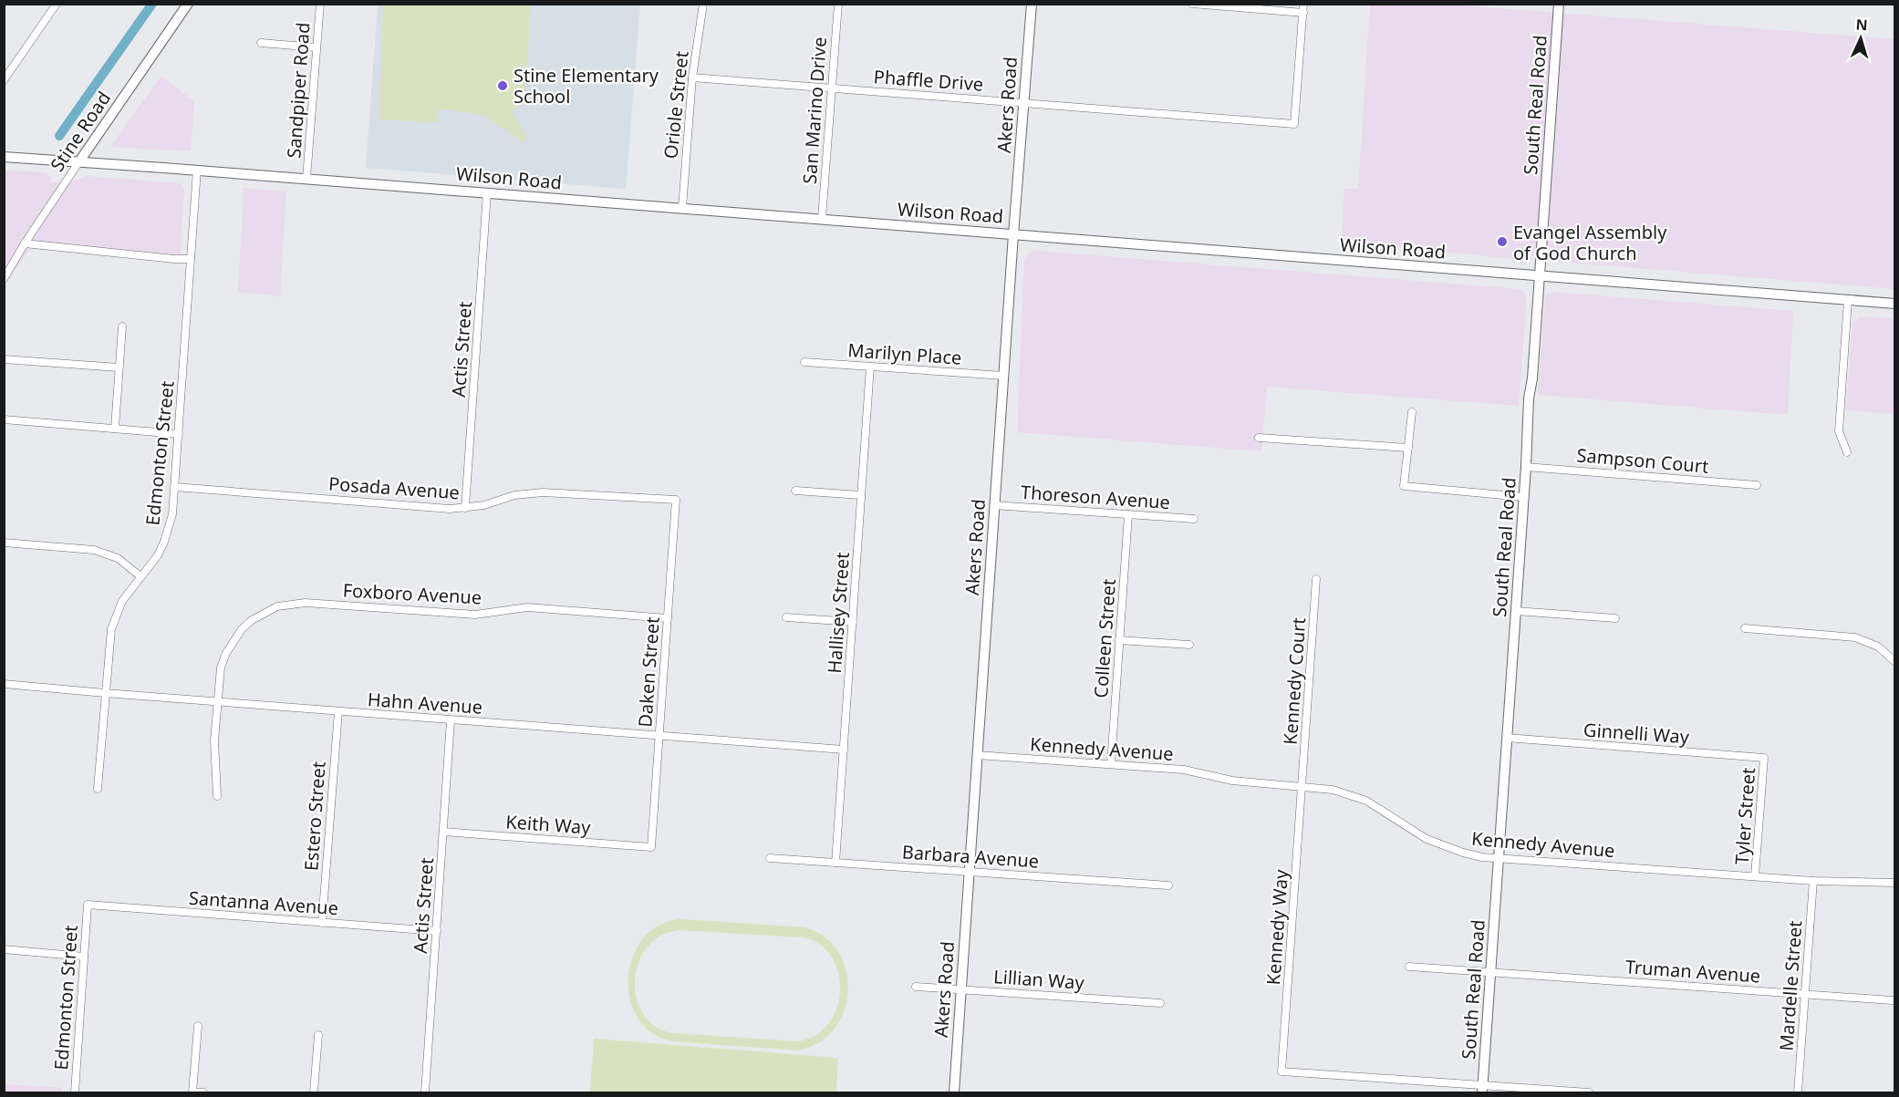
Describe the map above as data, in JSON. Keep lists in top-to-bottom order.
{
  "streets": {
    "street": [
      "Phaffle Drive",
      "Sandpiper Road",
      "Oriole Street",
      "Akers Road",
      "South Real Road",
      "San Marino Drive",
      "Stine Road",
      "Wilson Road",
      "Actis Street",
      "Marilyn Place",
      "Edmonton Street",
      "Sampson Court",
      "Posada Avenue",
      "Thoreson Avenue",
      "Foxboro Avenue",
      "Hallisey Street",
      "Colleen Street",
      "Daken Street",
      "Kennedy Court",
      "Hahn Avenue",
      "Ginnelli Way",
      "Kennedy Avenue",
      "Estero Street",
      "Tyler Street",
      "Keith Way",
      "Barbara Avenue",
      "Santanna Avenue",
      "Kennedy Way",
      "Truman Avenue",
      "Lillian Way",
      "Mardelle Street"
    ]
  },
  "crossings": [
    ["Phaffle Drive", "Oriole Street"],
    ["Phaffle Drive", "Akers Road"],
    ["Phaffle Drive", "San Marino Drive"],
    ["Sandpiper Road", "Wilson Road"],
    ["Oriole Street", "Wilson Road"],
    ["Akers Road", "Wilson Road"],
    ["Akers Road", "Marilyn Place"],
    ["Akers Road", "Thoreson Avenue"],
    ["Akers Road", "Kennedy Avenue"],
    ["Akers Road", "Barbara Avenue"],
    ["Akers Road", "Lillian Way"],
    ["South Real Road", "Wilson Road"],
    ["South Real Road", "Sampson Court"],
    ["South Real Road", "Ginnelli Way"],
    ["South Real Road", "Kennedy Avenue"],
    ["South Real Road", "Kennedy Way"],
    ["South Real Road", "Truman Avenue"],
    ["San Marino Drive", "Wilson Road"],
    ["Stine Road", "Wilson Road"],
    ["Wilson Road", "Actis Street"],
    ["Wilson Road", "Edmonton Street"],
    ["Actis Street", "Posada Avenue"],
    ["Actis Street", "Hahn Avenue"],
    ["Actis Street", "Keith Way"],
    ["Actis Street", "Santanna Avenue"],
    ["Marilyn Place", "Hallisey Street"],
    ["Edmonton Street", "Posada Avenue"],
    ["Edmonton Street", "Hahn Avenue"],
    ["Edmonton Street", "Santanna Avenue"],
    ["Posada Avenue", "Daken Street"],
    ["Thoreson Avenue", "Colleen Street"],
    ["Foxboro Avenue", "Daken Street"],
    ["Foxboro Avenue", "Hahn Avenue"],
    ["Hallisey Street", "Hahn Avenue"],
    ["Hallisey Street", "Barbara Avenue"],
    ["Colleen Street", "Kennedy Avenue"],
    ["Daken Street", "Hahn Avenue"],
    ["Daken Street", "Keith Way"],
    ["Kennedy Court", "Kennedy Avenue"],
    ["Kennedy Court", "Kennedy Way"],
    ["Hahn Avenue", "Estero Street"],
    ["Ginnelli Way", "Tyler Street"],
    ["Kennedy Avenue", "Tyler Street"],
    ["Kennedy Avenue", "Kennedy Way"],
    ["Kennedy Avenue", "Mardelle Street"],
    ["Estero Street", "Santanna Avenue"],
    ["Truman Avenue", "Mardelle Street"]
  ],
  "places": ["Stine Elementary School", "Evangel Assembly of God Church"],
  "north": "top"
}
